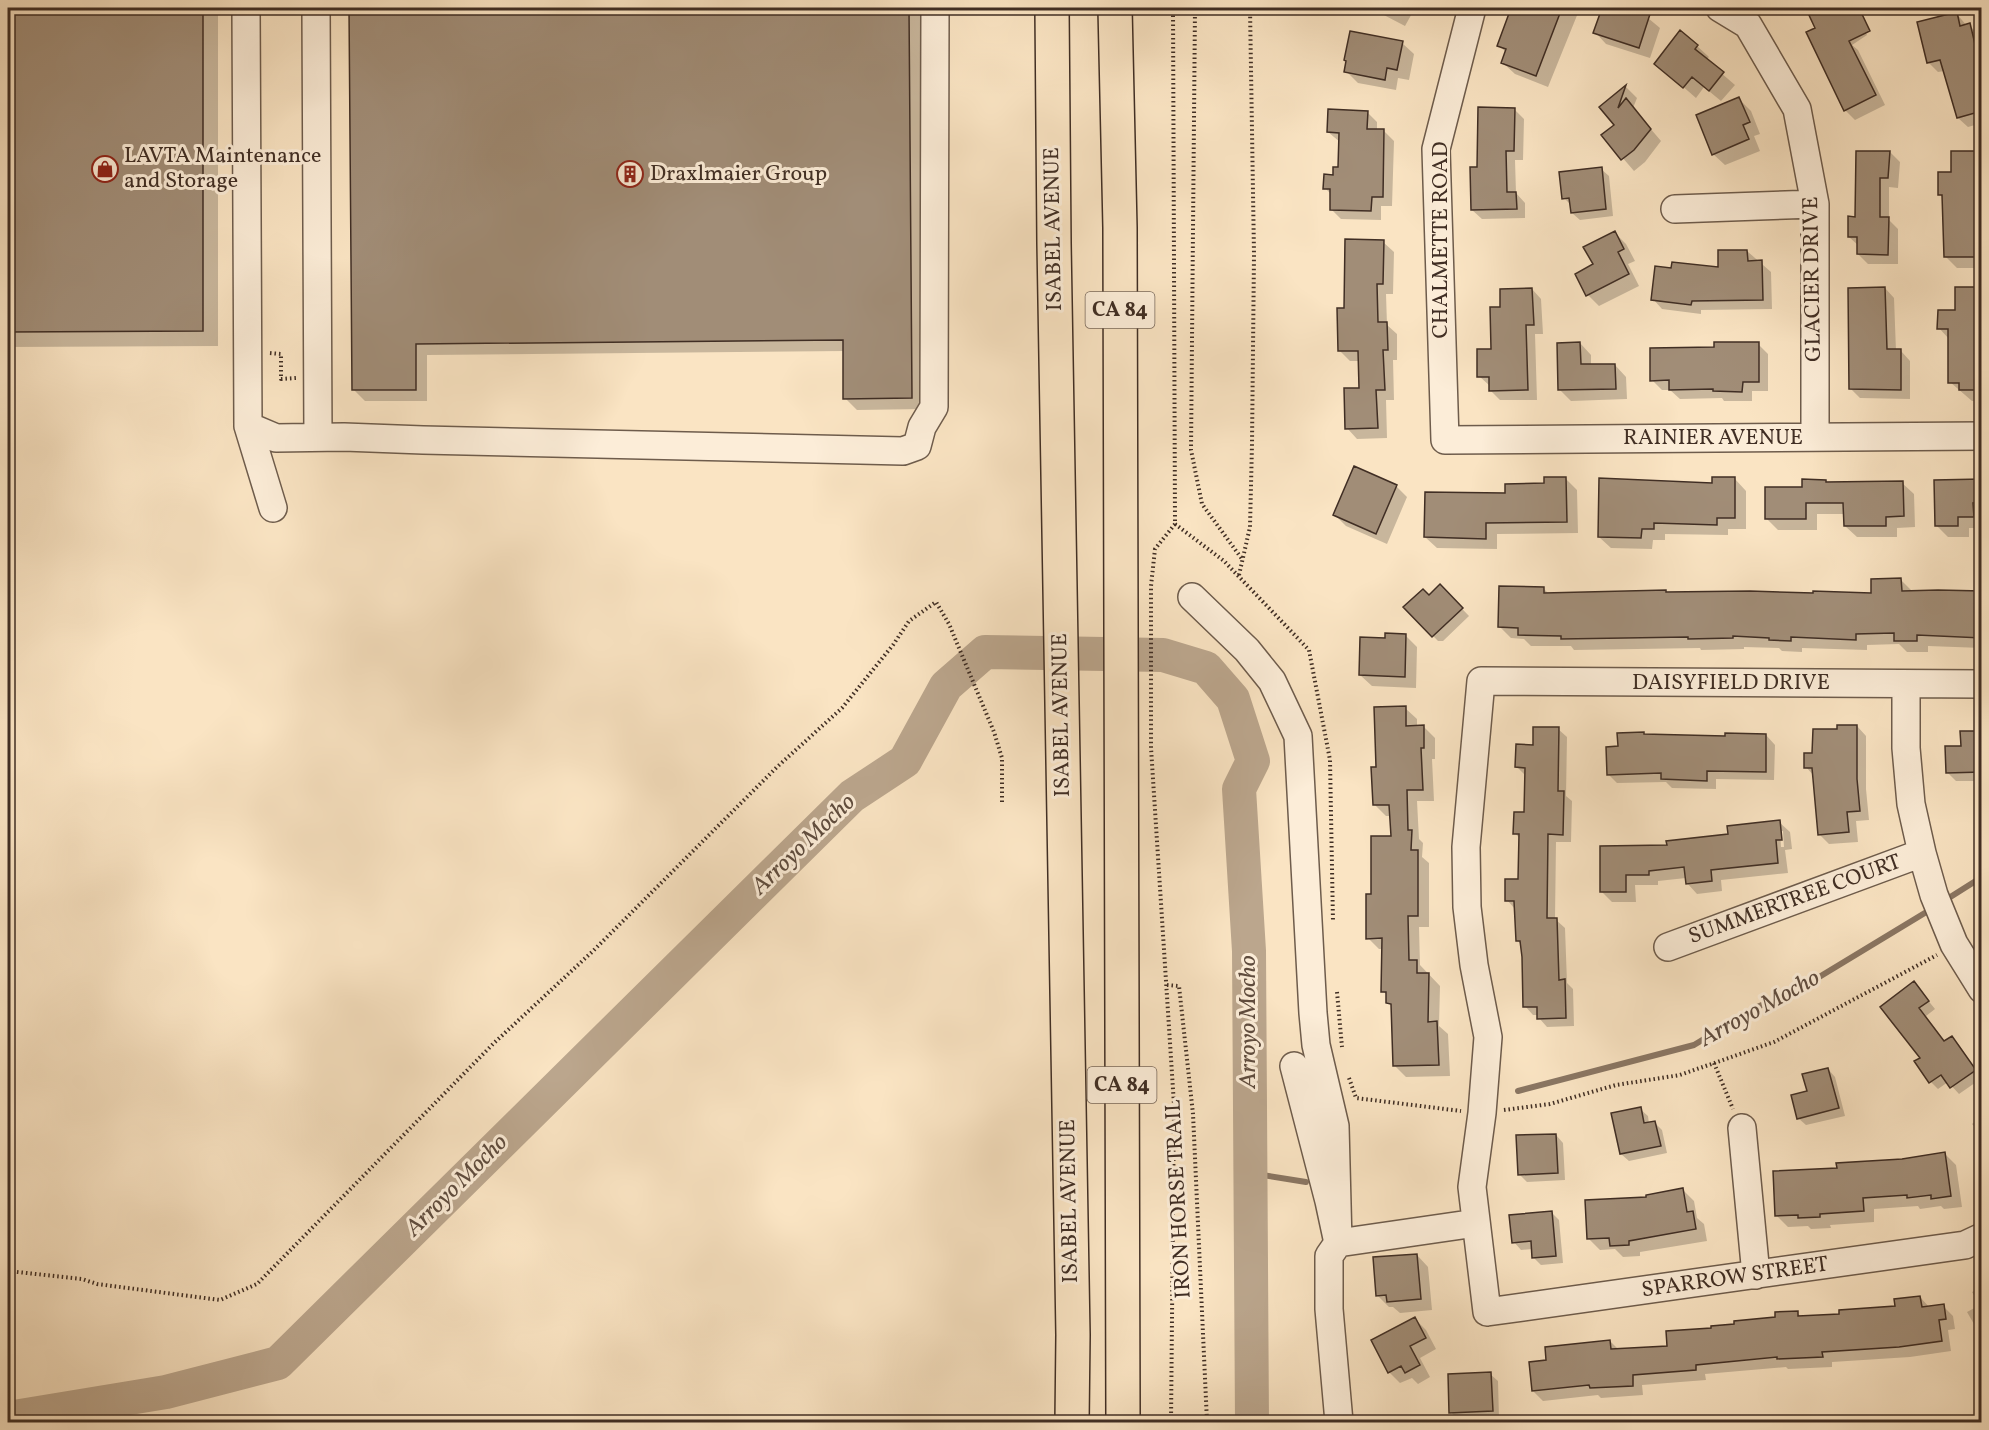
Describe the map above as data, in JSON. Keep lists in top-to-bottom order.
{
  "streets": {
    "highway": ["ISABEL AVENUE", "CA 84"],
    "street": [
      "CHALMETTE ROAD",
      "GLACIER DRIVE",
      "RAINIER AVENUE",
      "DAISYFIELD DRIVE",
      "SUMMERTREE COURT",
      "SPARROW STREET"
    ],
    "path": ["IRON HORSE TRAIL"]
  },
  "crossings": [
    ["CHALMETTE ROAD", "RAINIER AVENUE"],
    ["GLACIER DRIVE", "RAINIER AVENUE"]
  ],
  "water": ["Arroyo Mocho"],
  "places": {
    "shop": ["LAVTA Maintenance and Storage"],
    "building": ["Draxlmaier Group"]
  }
}
